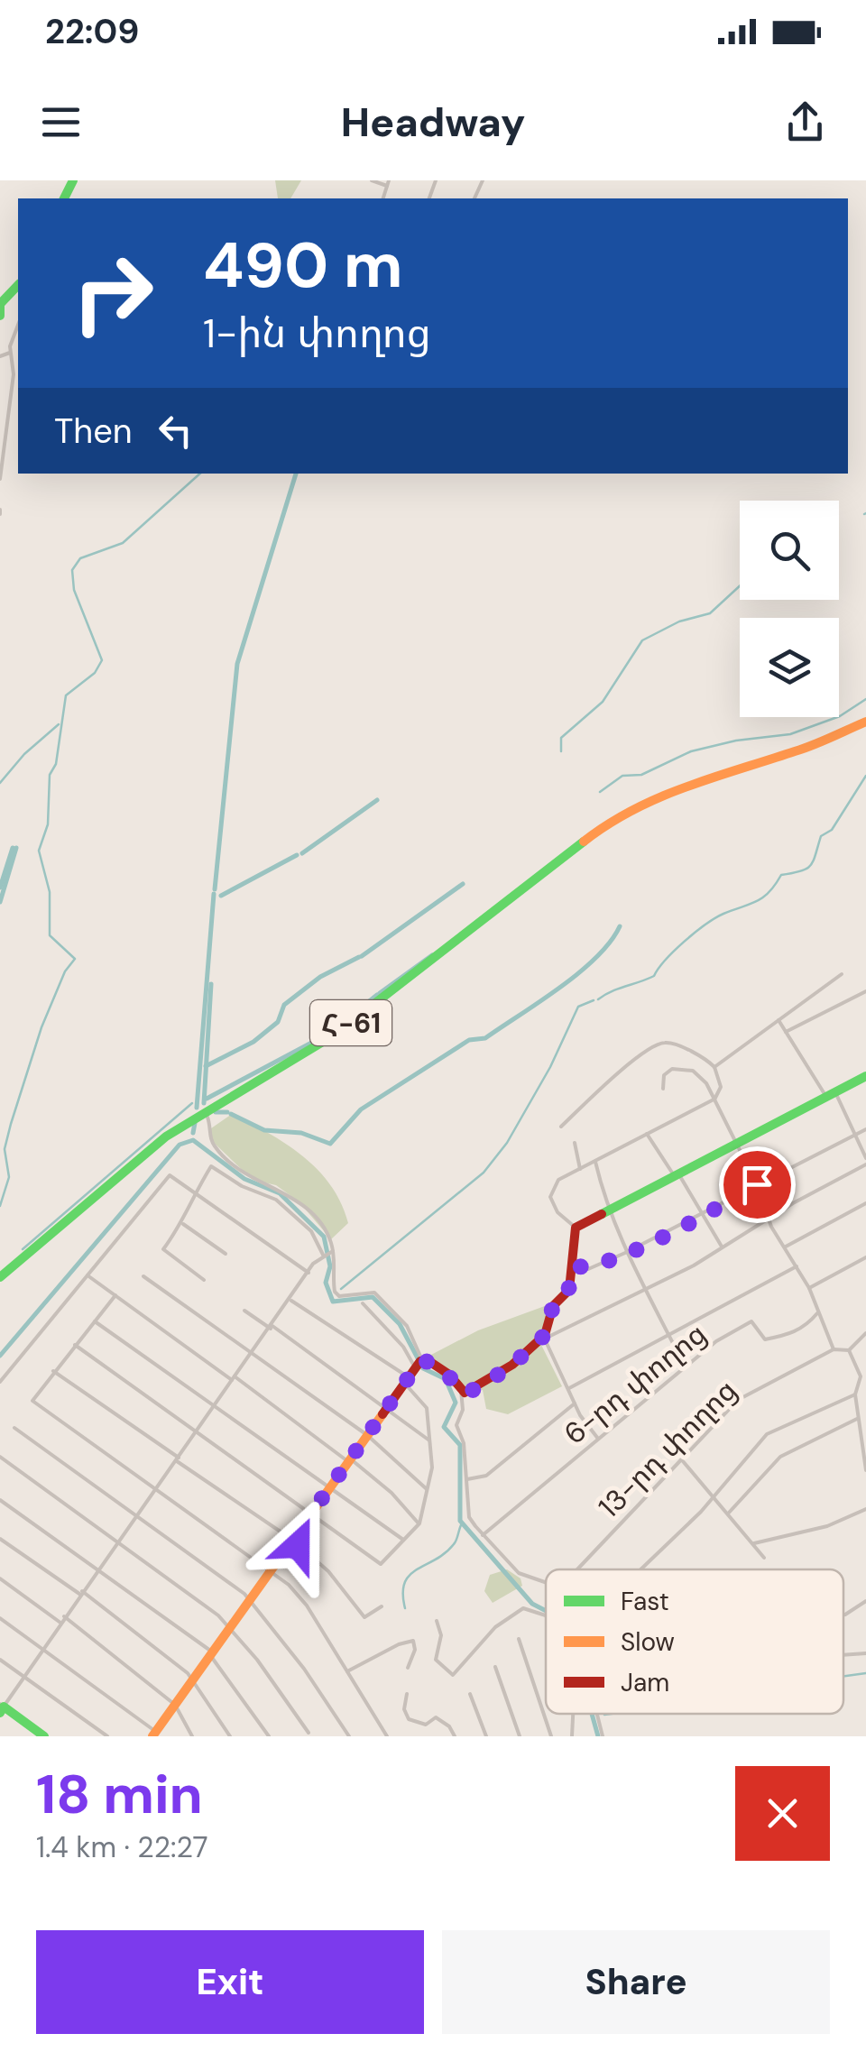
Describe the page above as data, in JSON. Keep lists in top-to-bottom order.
{
  "streets": {
    "main road": ["Հ-61"],
    "street": ["6-րդ փողոց", "13-րդ փողոց"]
  },
  "legend": ["Fast", "Slow", "Jam"],
  "page": {
    "status": "22:09",
    "header": "Headway",
    "turn": ["490 m", "1-ին փողոց"],
    "then": "Then",
    "heading": ["18 min", "1.4 km · 22:27"],
    "buttons": ["Exit", "Share"]
  }
}
